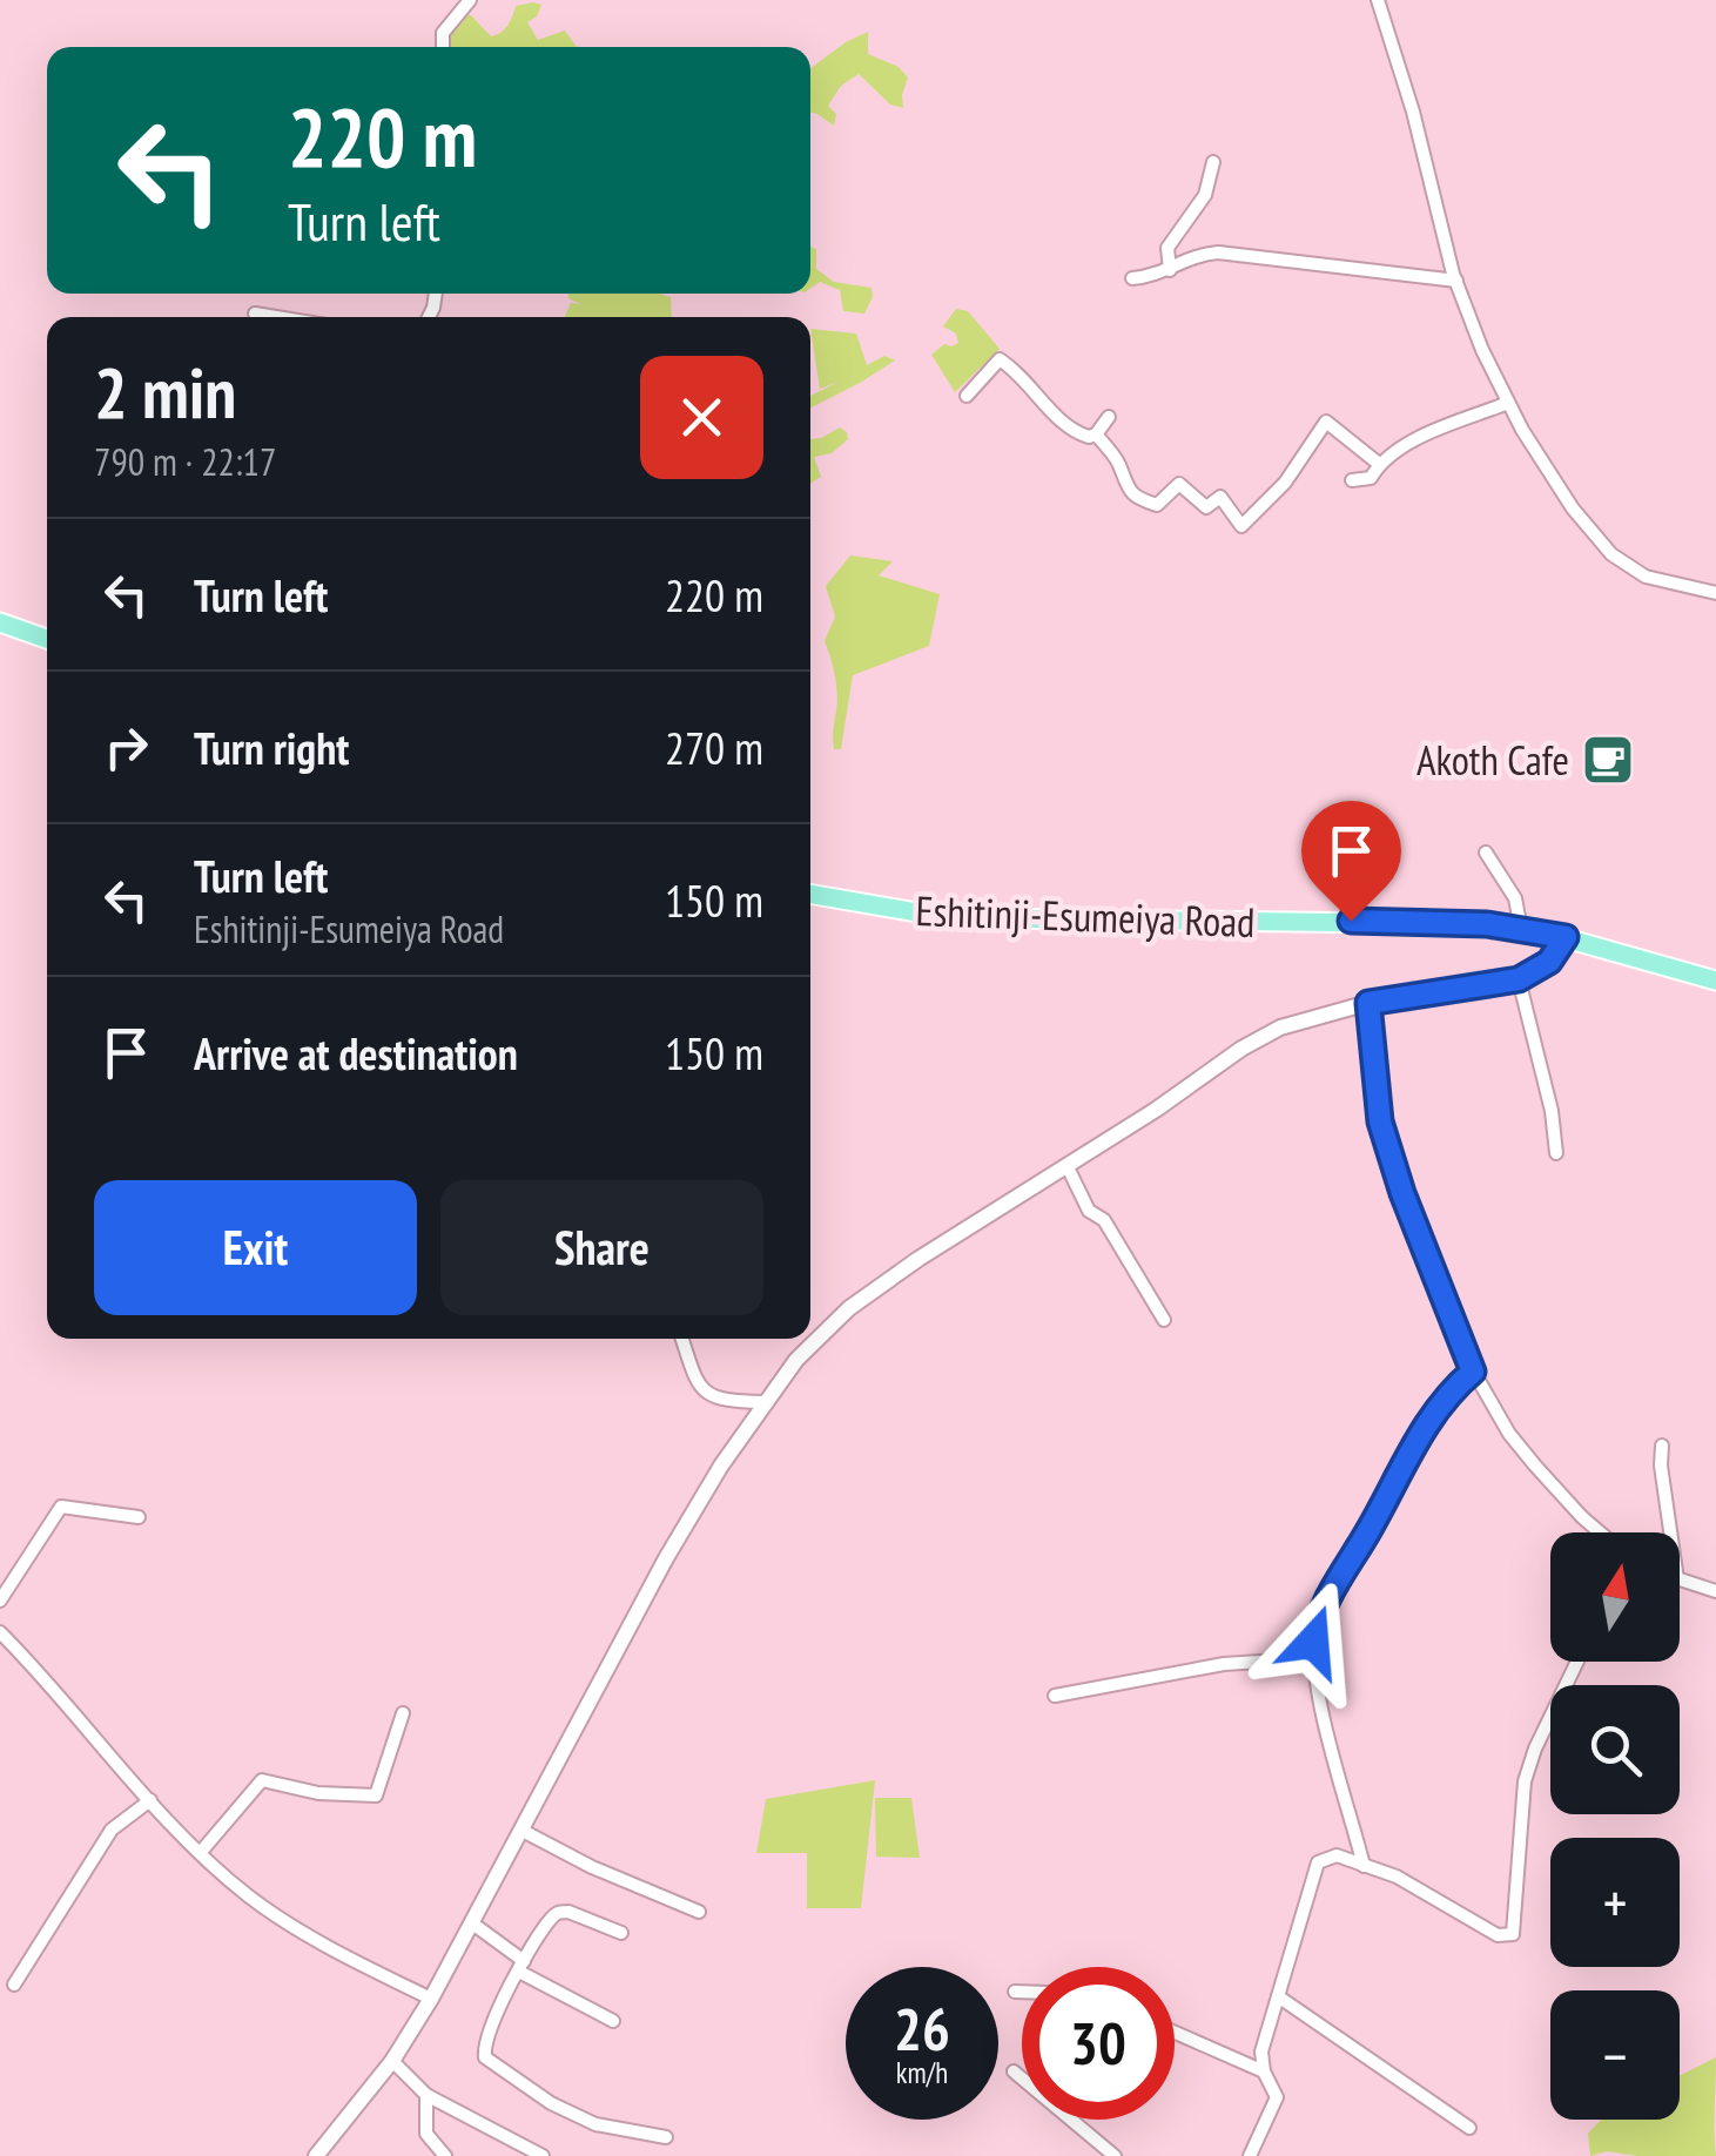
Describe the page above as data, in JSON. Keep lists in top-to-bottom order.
{
  "streets": {
    "highway": ["Eshitinji-Esumeiya Road"]
  },
  "places": {
    "cafe": ["Akoth Cafe"]
  },
  "north": "top",
  "page": {
    "turn": ["220 m", "Turn left"],
    "heading": ["2 min", "790 m · 22:17"],
    "list": [
      {
        "name": "Turn left",
        "value": "220 m"
      },
      {
        "name": "Turn right",
        "value": "270 m"
      },
      {
        "name": "Turn left",
        "note": "Eshitinji-Esumeiya Road",
        "value": "150 m"
      },
      {
        "name": "Arrive at destination",
        "value": "150 m"
      }
    ],
    "buttons": ["Exit", "Share"],
    "map_buttons": ["+", "−"],
    "speed": "26 km/h",
    "limit": "30"
  }
}
